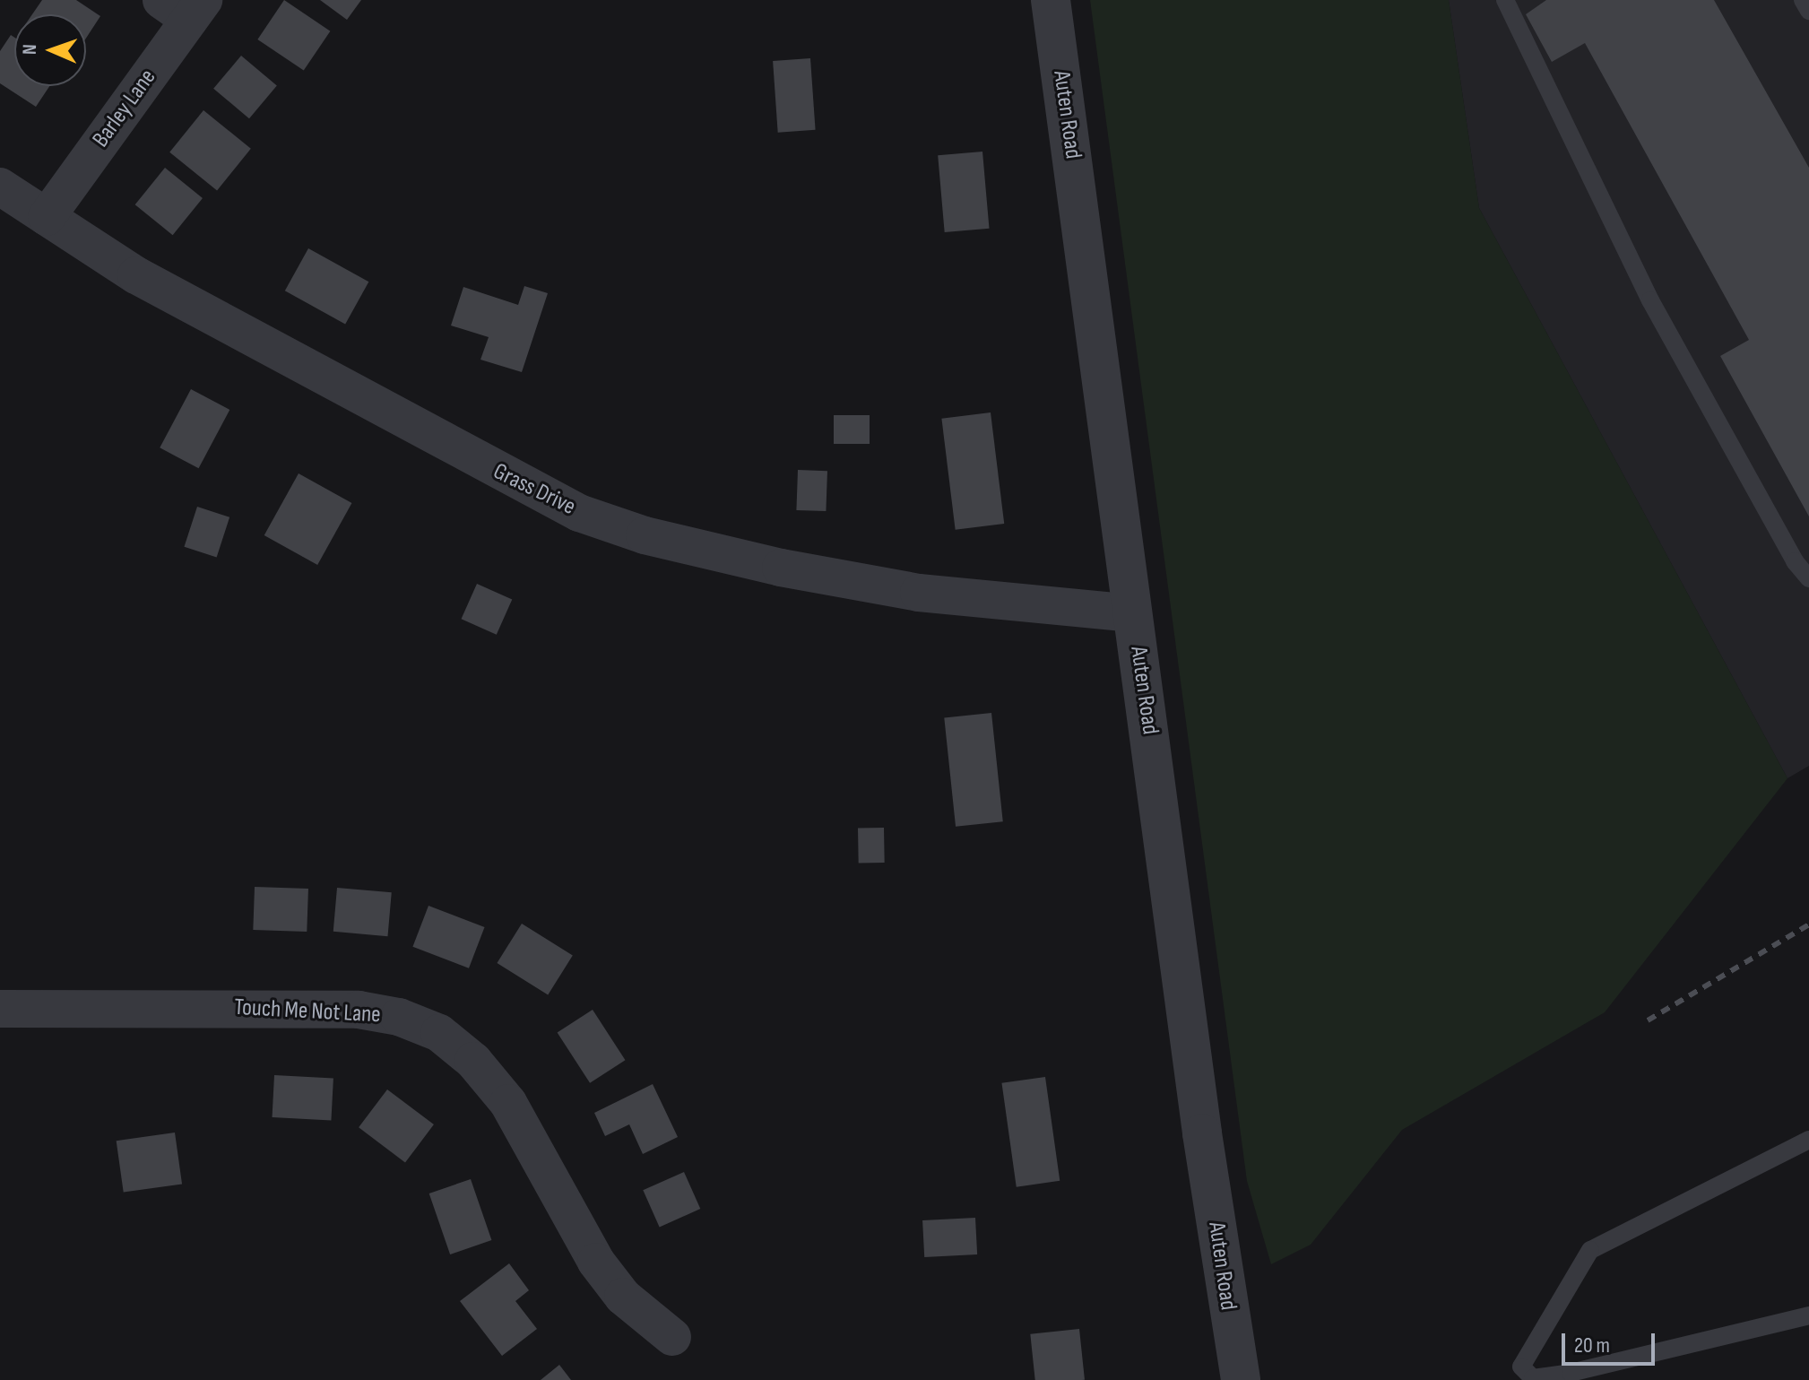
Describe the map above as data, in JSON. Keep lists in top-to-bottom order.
{
  "streets": {
    "street": [
      "Barley Lane",
      "Auten Road",
      "Grass Drive",
      "Touch Me Not Lane"
    ]
  },
  "crossings": [
    ["Barley Lane", "Grass Drive"],
    ["Auten Road", "Grass Drive"]
  ],
  "scale_bar": "20 m",
  "north": "left"
}
